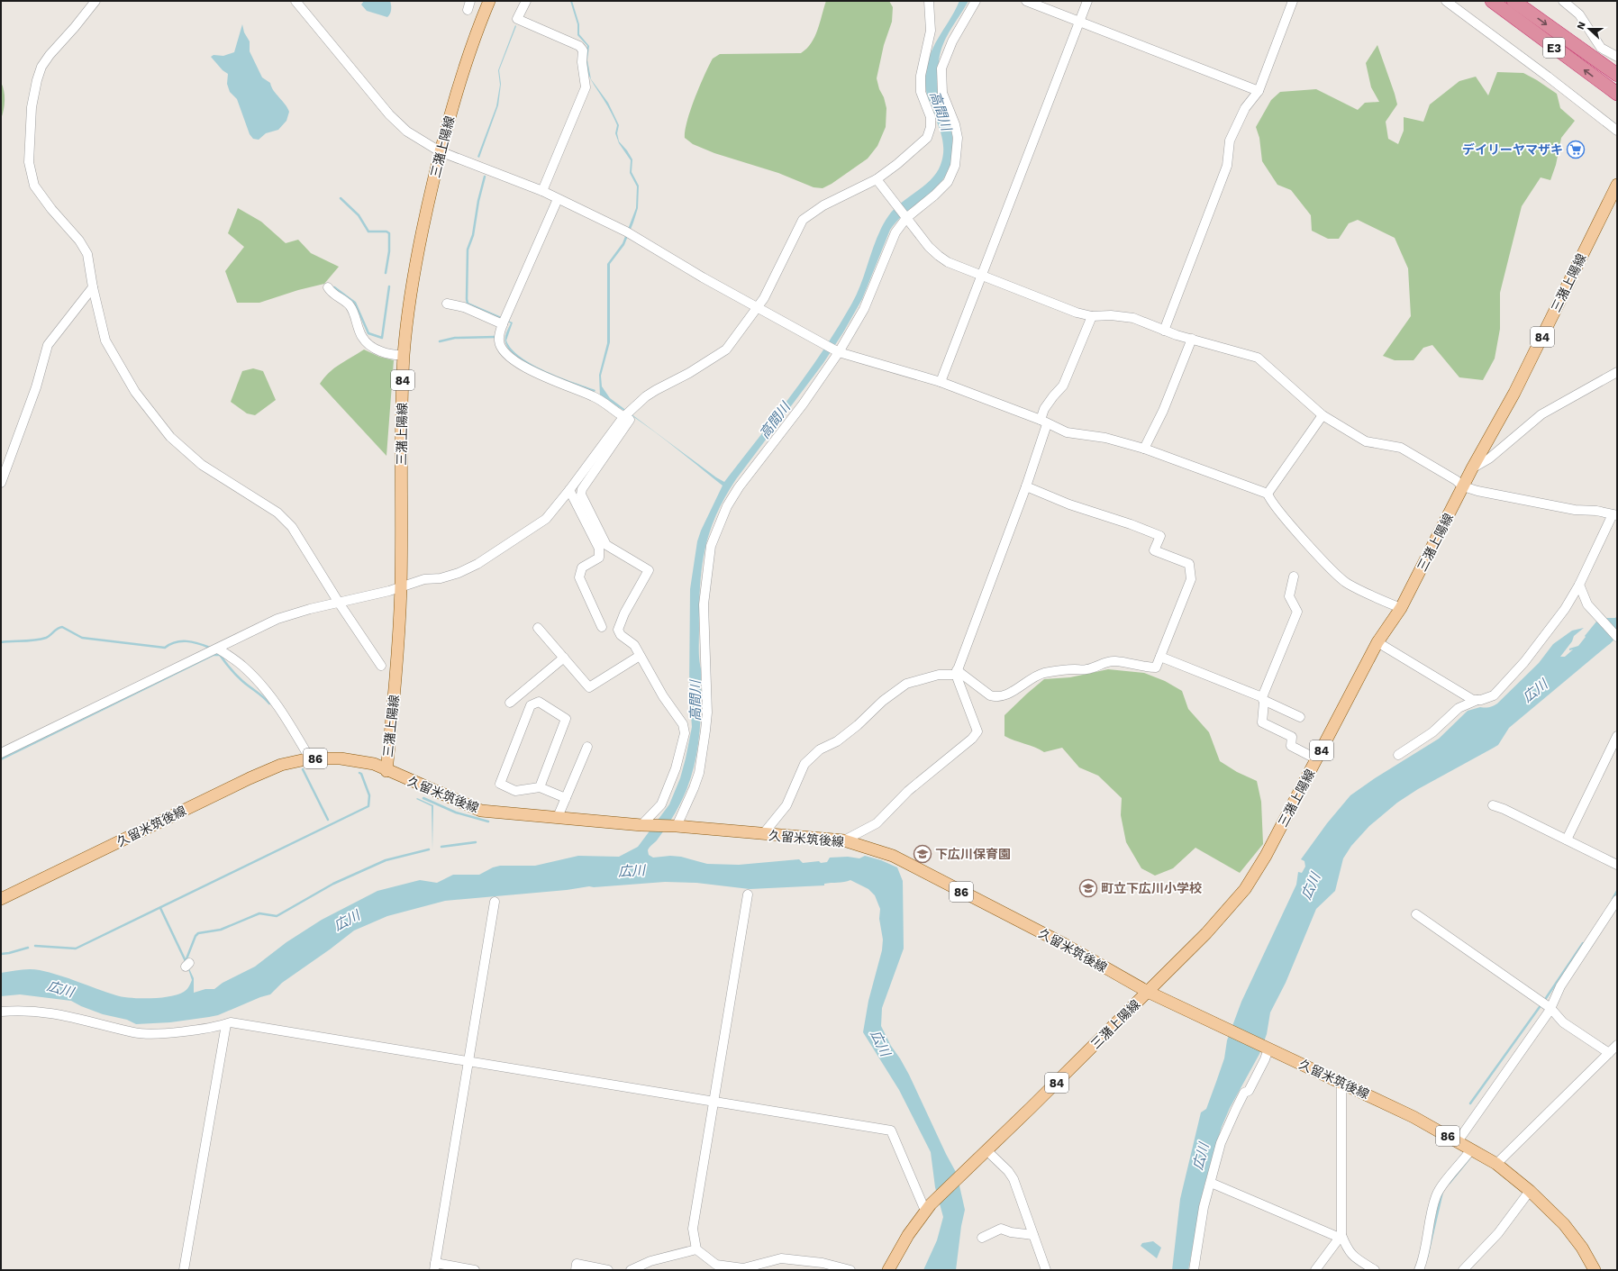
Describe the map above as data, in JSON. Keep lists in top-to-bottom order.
{
  "streets": {
    "highway": ["E3"],
    "main road": [
      "三潴上陽線",
      "84",
      "86",
      "久留米筑後線"
    ]
  },
  "crossings": [
    ["三潴上陽線", "久留米筑後線"]
  ],
  "water": ["高間川", "広川"],
  "places": {
    "supermarket": ["デイリーヤマザキ"],
    "school or university": ["下広川保育園", "町立下広川小学校"]
  },
  "north": "left"
}
